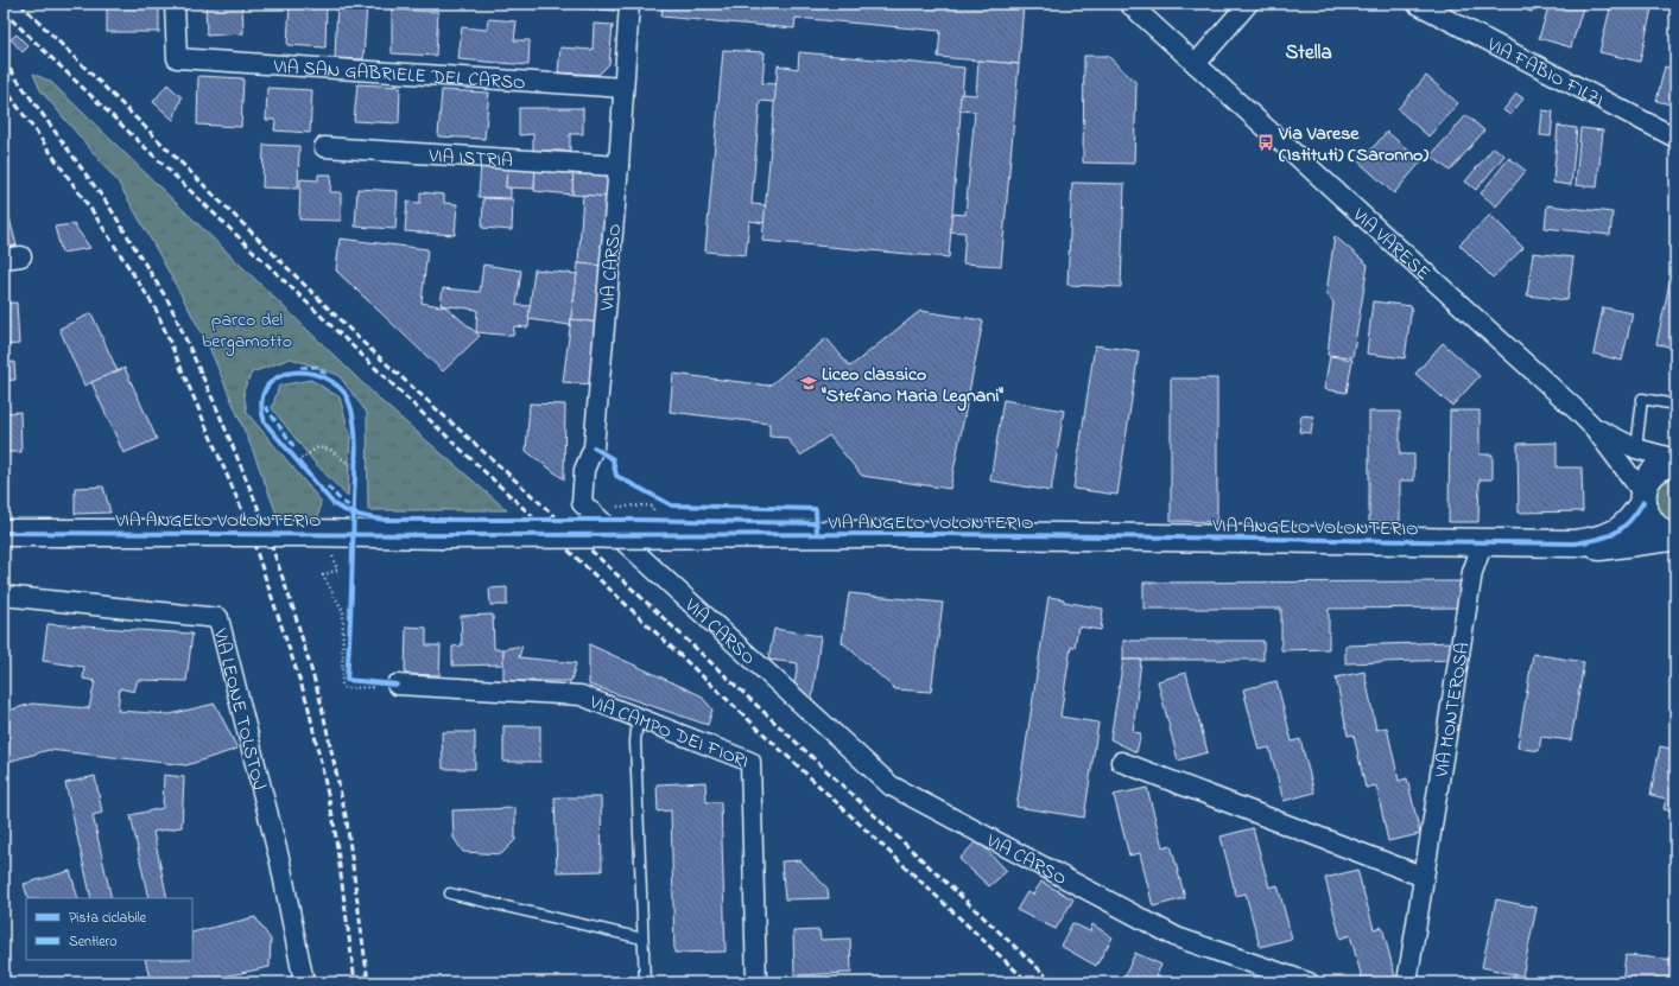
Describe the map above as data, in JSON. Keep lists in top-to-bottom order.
{
  "streets": {
    "street": [
      "VIA FABIO FILZI",
      "VIA SAN GABRIELE DEL CARSO",
      "VIA ISTRIA",
      "VIA VARESE",
      "VIA CARSO",
      "VIA ANGELO VOLONTERIO",
      "VIA LEONE TOLSTOJ",
      "VIA MONTEROSA",
      "VIA CAMPO DEI FIORI"
    ]
  },
  "crossings": [
    ["VIA SAN GABRIELE DEL CARSO", "VIA CARSO"],
    ["VIA ISTRIA", "VIA CARSO"],
    ["VIA VARESE", "VIA ANGELO VOLONTERIO"],
    ["VIA ANGELO VOLONTERIO", "VIA MONTEROSA"]
  ],
  "districts": ["Stella"],
  "parks": ["parco del bergamotto"],
  "places": {
    "bus stop": ["Via Varese (Istituti) (Saronno)"],
    "school or university": ["Liceo classico \"Stefano Maria Legnani\""]
  },
  "legend": ["Pista ciclabile", "Sentiero"]
}
